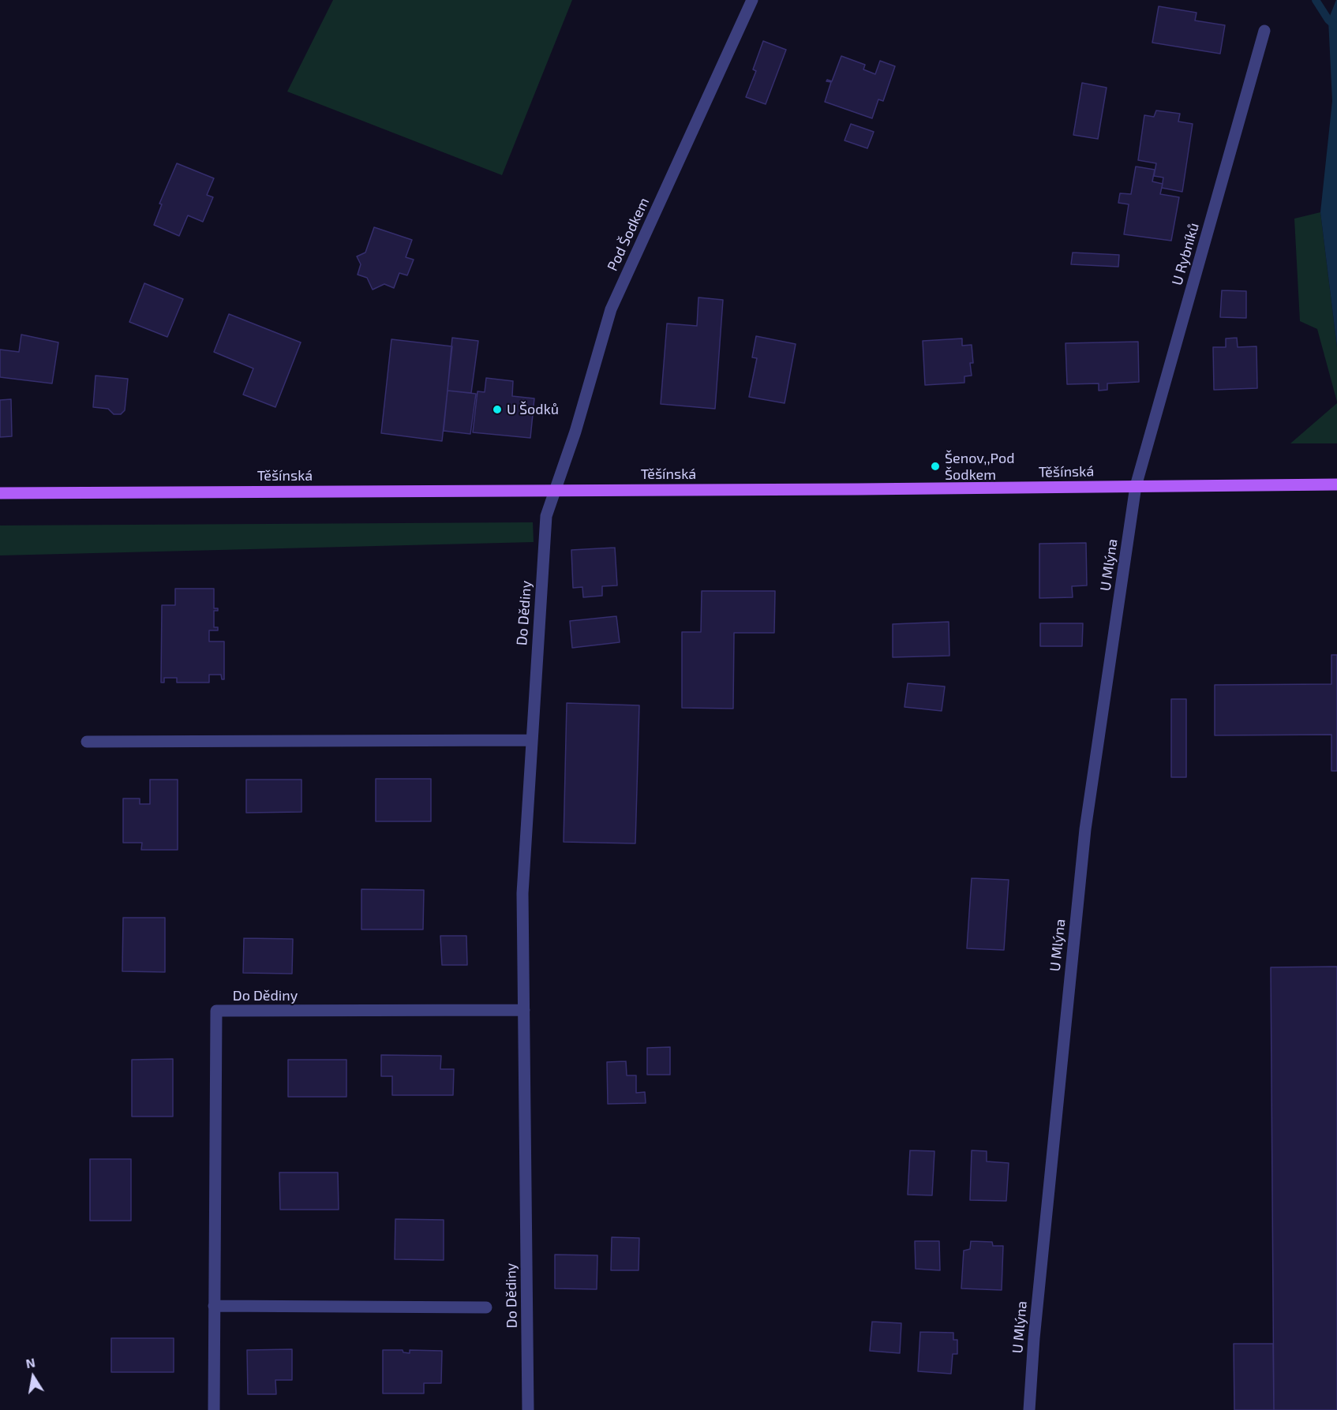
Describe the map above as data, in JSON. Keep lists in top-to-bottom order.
{
  "streets": {
    "main road": ["Těšínská"],
    "street": [
      "Pod Šodkem",
      "U Rybníků",
      "U Mlýna",
      "Do Dědiny"
    ]
  },
  "crossings": [
    ["Pod Šodkem", "Těšínská"],
    ["Pod Šodkem", "Do Dědiny"],
    ["U Rybníků", "Těšínská"],
    ["U Rybníků", "U Mlýna"],
    ["Těšínská", "U Mlýna"],
    ["Těšínská", "Do Dědiny"]
  ],
  "places": ["U Šodků", "Šenov,,Pod Šodkem"],
  "north": "top"
}
